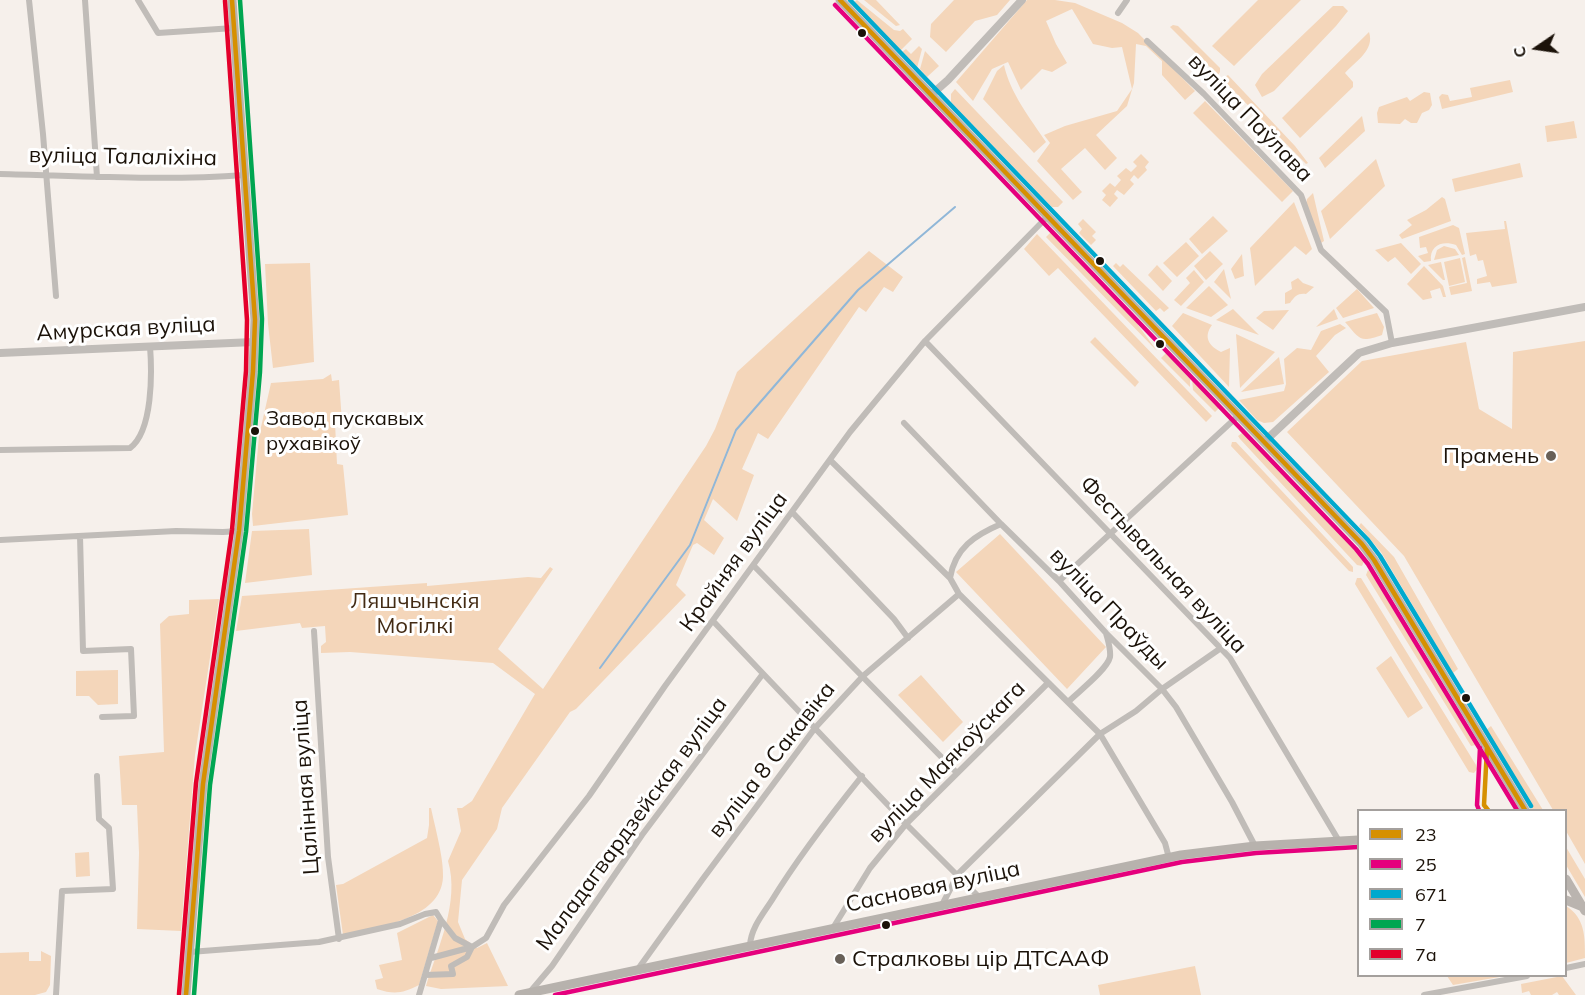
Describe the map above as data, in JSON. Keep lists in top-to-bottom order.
{
  "streets": {
    "main road": ["Сасновая вуліца"],
    "street": [
      "вуліца Паўлава",
      "вуліца Талаліхіна",
      "Амурская вуліца",
      "Крайняя вуліца",
      "Фестывальная вуліца",
      "вуліца Праўды",
      "вуліца 8 Сакавіка",
      "вуліца Маякоўскага",
      "Цалінная вуліца",
      "Маладагвардзейская вуліца"
    ]
  },
  "crossings": [
    ["Крайняя вуліца", "Фестывальная вуліца"],
    ["Фестывальная вуліца", "Сасновая вуліца"],
    ["вуліца Праўды", "Сасновая вуліца"],
    ["вуліца 8 Сакавіка", "Сасновая вуліца"],
    ["вуліца Маякоўскага", "Сасновая вуліца"],
    ["Маладагвардзейская вуліца", "Сасновая вуліца"]
  ],
  "parks": ["Ляшчынскія Могілкі"],
  "places": ["Завод пускавых рухавікоў", "Прамень", "Стралковы цір ДТСААФ"],
  "lines": [
    "transit line 23",
    "transit line 671",
    "transit line 7",
    "transit line 7а",
    "transit line 25"
  ],
  "legend": [
    "23",
    "25",
    "671",
    "7",
    "7а"
  ],
  "north": "left"
}
